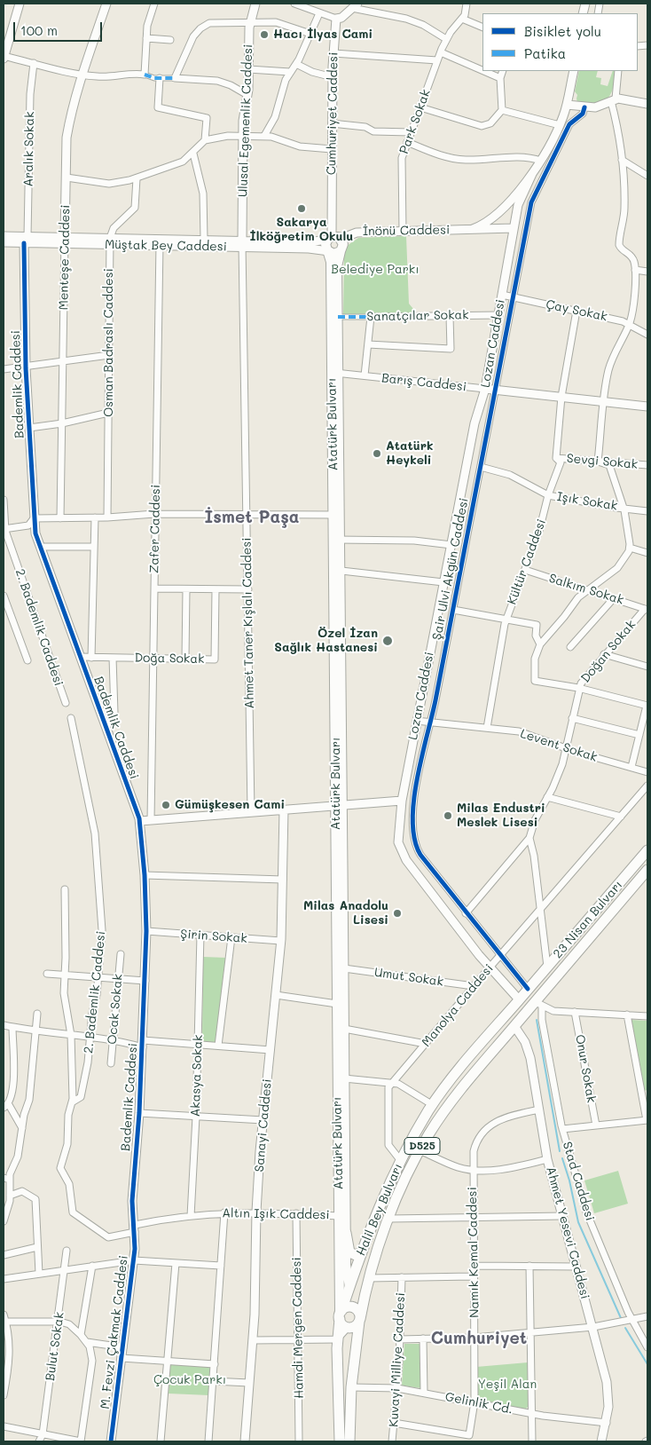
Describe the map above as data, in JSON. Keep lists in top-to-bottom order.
{
  "streets": {
    "highway": ["23 Nisan Bulvarı", "D525", "Halil Bey Bulvarı"],
    "main road": ["Atatürk Bulvarı"],
    "street": [
      "Cumhuriyet Caddesi",
      "Ulusal Egemenlik Caddesi",
      "Park Sokak",
      "Aralık Sokak",
      "İnönü Caddesi",
      "Müştak Bey Caddesi",
      "Menteşe Caddesi",
      "Çay Sokak",
      "Sanatçılar Sokak",
      "Osman Badraslı Caddesi",
      "Lozan Caddesi",
      "Barış Caddesi",
      "Bademlik Caddesi",
      "Sevgi Sokak",
      "Işık Sokak",
      "Zafer Caddesi",
      "Kültür Caddesi",
      "Şair Ulvi Akgün Caddesi",
      "Salkım Sokak",
      "Ahmet Taner Kışlalı Caddesi",
      "2. Bademlik Caddesi",
      "Doğan Sokak",
      "Doğa Sokak",
      "Levent Sokak",
      "Şirin Sokak",
      "Umut Sokak",
      "Manolya Caddesi",
      "Ocak Sokak",
      "Onur Sokak",
      "Akasya Sokak",
      "Sanayi Caddesi",
      "Stad Caddesi",
      "Altın Işık Caddesi",
      "Ahmet Yesevi Caddesi",
      "Namık Kemal Caddesi",
      "Hamdi Mergen Caddesi",
      "M. Fevzi Çakmak Caddesi",
      "Bulut Sokak",
      "Kuvayi Milliye Caddesi",
      "Gelinlik Cd."
    ]
  },
  "crossings": [
    ["Cumhuriyet Caddesi", "İnönü Caddesi"],
    ["Cumhuriyet Caddesi", "Müştak Bey Caddesi"],
    ["Cumhuriyet Caddesi", "Atatürk Bulvarı"],
    ["Ulusal Egemenlik Caddesi", "Müştak Bey Caddesi"],
    ["Ulusal Egemenlik Caddesi", "Ahmet Taner Kışlalı Caddesi"],
    ["Park Sokak", "İnönü Caddesi"],
    ["Aralık Sokak", "Müştak Bey Caddesi"],
    ["Aralık Sokak", "Bademlik Caddesi"],
    ["İnönü Caddesi", "Müştak Bey Caddesi"],
    ["İnönü Caddesi", "Lozan Caddesi"],
    ["İnönü Caddesi", "Atatürk Bulvarı"],
    ["Müştak Bey Caddesi", "Menteşe Caddesi"],
    ["Müştak Bey Caddesi", "Osman Badraslı Caddesi"],
    ["Müştak Bey Caddesi", "Bademlik Caddesi"],
    ["Müştak Bey Caddesi", "Atatürk Bulvarı"],
    ["Müştak Bey Caddesi", "Zafer Caddesi"],
    ["Müştak Bey Caddesi", "Ahmet Taner Kışlalı Caddesi"],
    ["Çay Sokak", "Lozan Caddesi"],
    ["Çay Sokak", "Kültür Caddesi"],
    ["Çay Sokak", "Şair Ulvi Akgün Caddesi"],
    ["Sanatçılar Sokak", "Lozan Caddesi"],
    ["Sanatçılar Sokak", "Atatürk Bulvarı"],
    ["Lozan Caddesi", "Barış Caddesi"],
    ["Lozan Caddesi", "Levent Sokak"],
    ["Lozan Caddesi", "Manolya Caddesi"],
    ["Lozan Caddesi", "Halil Bey Bulvarı"],
    ["Barış Caddesi", "Atatürk Bulvarı"],
    ["Barış Caddesi", "Kültür Caddesi"],
    ["Barış Caddesi", "Şair Ulvi Akgün Caddesi"],
    ["Bademlik Caddesi", "Doğa Sokak"],
    ["Bademlik Caddesi", "Şirin Sokak"],
    ["Bademlik Caddesi", "Altın Işık Caddesi"],
    ["Bademlik Caddesi", "M. Fevzi Çakmak Caddesi"],
    ["Atatürk Bulvarı", "Umut Sokak"],
    ["Atatürk Bulvarı", "Halil Bey Bulvarı"],
    ["Atatürk Bulvarı", "Altın Işık Caddesi"],
    ["Sevgi Sokak", "Kültür Caddesi"],
    ["Işık Sokak", "Kültür Caddesi"],
    ["Işık Sokak", "Şair Ulvi Akgün Caddesi"],
    ["Zafer Caddesi", "Doğa Sokak"],
    ["Kültür Caddesi", "Salkım Sokak"],
    ["Kültür Caddesi", "Levent Sokak"],
    ["Şair Ulvi Akgün Caddesi", "Levent Sokak"],
    ["Şair Ulvi Akgün Caddesi", "23 Nisan Bulvarı"],
    ["Şair Ulvi Akgün Caddesi", "Manolya Caddesi"],
    ["Şair Ulvi Akgün Caddesi", "Halil Bey Bulvarı"],
    ["Salkım Sokak", "Doğan Sokak"],
    ["2. Bademlik Caddesi", "Altın Işık Caddesi"],
    ["Doğan Sokak", "Levent Sokak"],
    ["23 Nisan Bulvarı", "Halil Bey Bulvarı"],
    ["Şirin Sokak", "Akasya Sokak"],
    ["Şirin Sokak", "Sanayi Caddesi"],
    ["Umut Sokak", "Manolya Caddesi"],
    ["Manolya Caddesi", "Halil Bey Bulvarı"],
    ["Akasya Sokak", "Altın Işık Caddesi"],
    ["Sanayi Caddesi", "Altın Işık Caddesi"],
    ["D525", "Stad Caddesi"],
    ["D525", "Halil Bey Bulvarı"],
    ["Stad Caddesi", "Halil Bey Bulvarı"],
    ["Halil Bey Bulvarı", "Ahmet Yesevi Caddesi"],
    ["Halil Bey Bulvarı", "Gelinlik Cd."],
    ["Altın Işık Caddesi", "Hamdi Mergen Caddesi"],
    ["Altın Işık Caddesi", "M. Fevzi Çakmak Caddesi"],
    ["Ahmet Yesevi Caddesi", "Namık Kemal Caddesi"],
    ["Ahmet Yesevi Caddesi", "Gelinlik Cd."],
    ["Namık Kemal Caddesi", "Kuvayi Milliye Caddesi"],
    ["Namık Kemal Caddesi", "Gelinlik Cd."],
    ["Kuvayi Milliye Caddesi", "Gelinlik Cd."]
  ],
  "districts": ["İsmet Paşa", "Cumhuriyet"],
  "parks": ["Belediye Parkı", "Çocuk Parkı", "Yeşil Alan"],
  "places": [
    "Hacı İlyas Cami",
    "Sakarya İlköğretim Okulu",
    "Atatürk Heykeli",
    "Özel İzan Sağlık Hastanesi",
    "Gümüşkesen Cami",
    "Milas Endustri Meslek Lisesi",
    "Milas Anadolu Lisesi"
  ],
  "legend": ["Bisiklet yolu", "Patika"],
  "scale_bar": "100 m"
}
